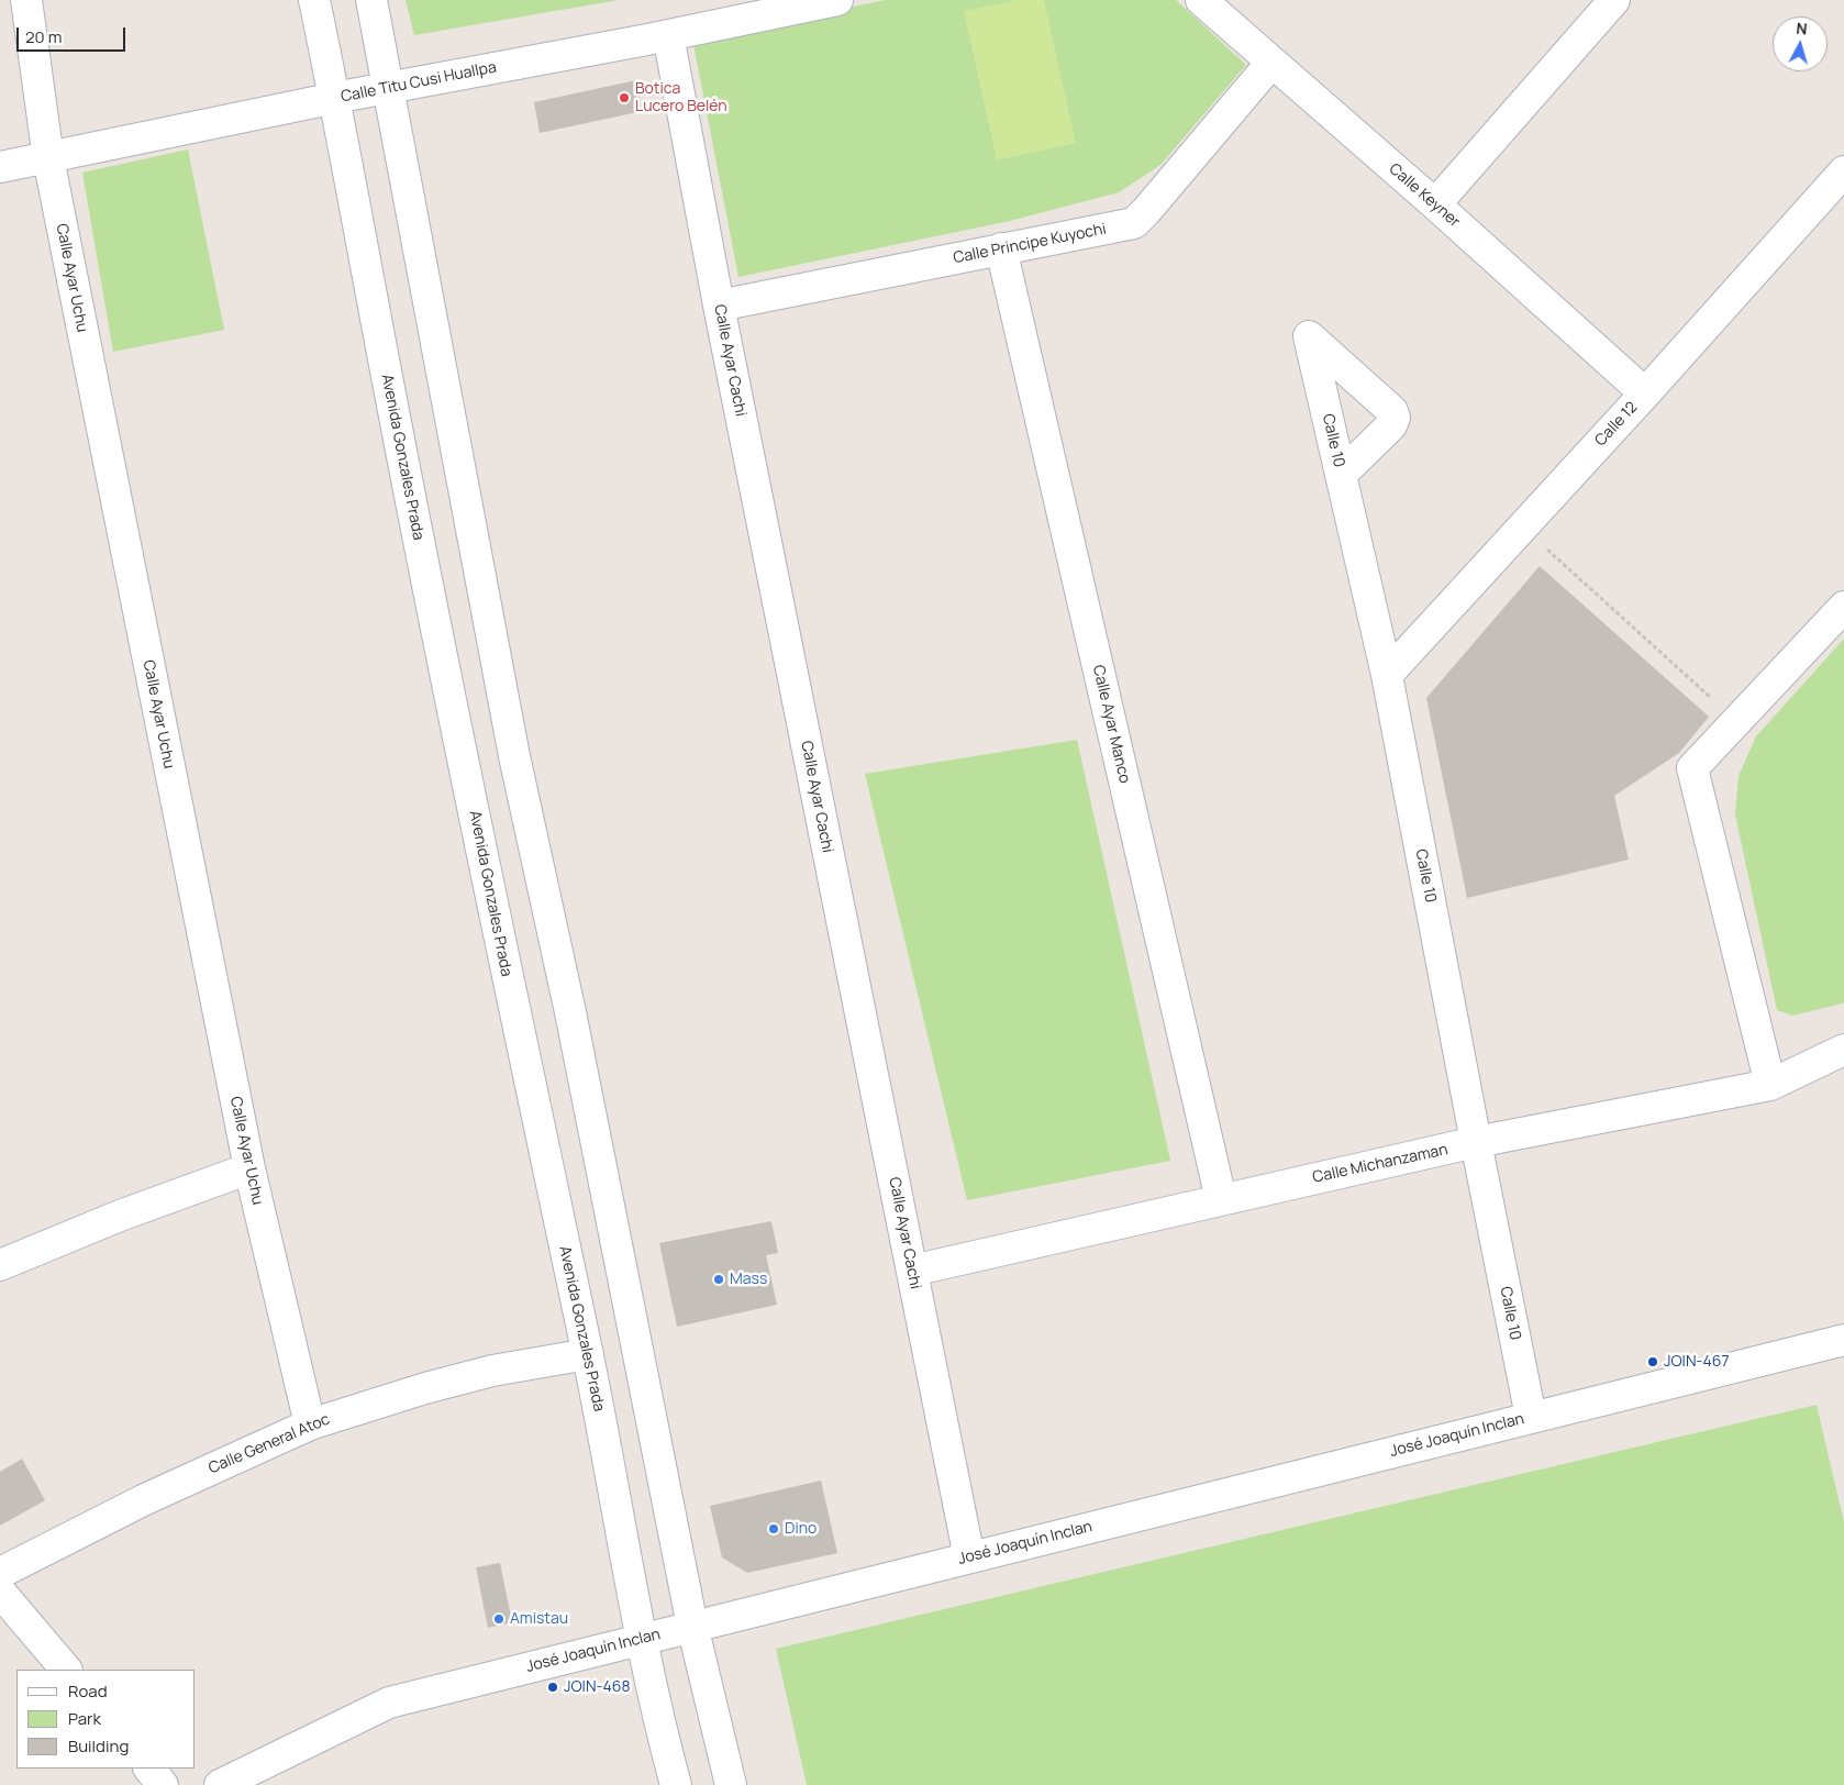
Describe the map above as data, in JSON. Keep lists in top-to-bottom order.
{
  "streets": {
    "street": [
      "Calle Titu Cusi Huallpa",
      "Calle Keyner",
      "Calle Principe Kuyochi",
      "Calle Ayar Uchu",
      "Calle Ayar Cachi",
      "Calle 12",
      "Calle 10",
      "Avenida Gonzales Prada",
      "Calle Ayar Manco",
      "Calle Michanzaman",
      "José Joaquín Inclan",
      "Calle General Atoc"
    ]
  },
  "crossings": [
    ["Calle Titu Cusi Huallpa", "Calle Ayar Uchu"],
    ["Calle Titu Cusi Huallpa", "Calle Ayar Cachi"],
    ["Calle Titu Cusi Huallpa", "Avenida Gonzales Prada"],
    ["Calle Keyner", "Calle Principe Kuyochi"],
    ["Calle Keyner", "Calle 12"],
    ["Calle Principe Kuyochi", "Calle Ayar Cachi"],
    ["Calle Principe Kuyochi", "Calle Ayar Manco"],
    ["Calle Ayar Uchu", "Calle General Atoc"],
    ["Calle Ayar Cachi", "Calle Michanzaman"],
    ["Calle Ayar Cachi", "José Joaquín Inclan"],
    ["Calle 12", "Calle 10"],
    ["Calle 10", "Calle Michanzaman"],
    ["Calle 10", "José Joaquín Inclan"],
    ["Avenida Gonzales Prada", "José Joaquín Inclan"],
    ["Avenida Gonzales Prada", "Calle General Atoc"],
    ["Calle Ayar Manco", "Calle Michanzaman"]
  ],
  "places": [
    "Botica Lucero Belén",
    "Mass",
    "JOIN-467",
    "Dino",
    "Amistau",
    "JOIN-468"
  ],
  "legend": ["Road", "Park", "Building"],
  "scale_bar": "20 m",
  "north": "top"
}
